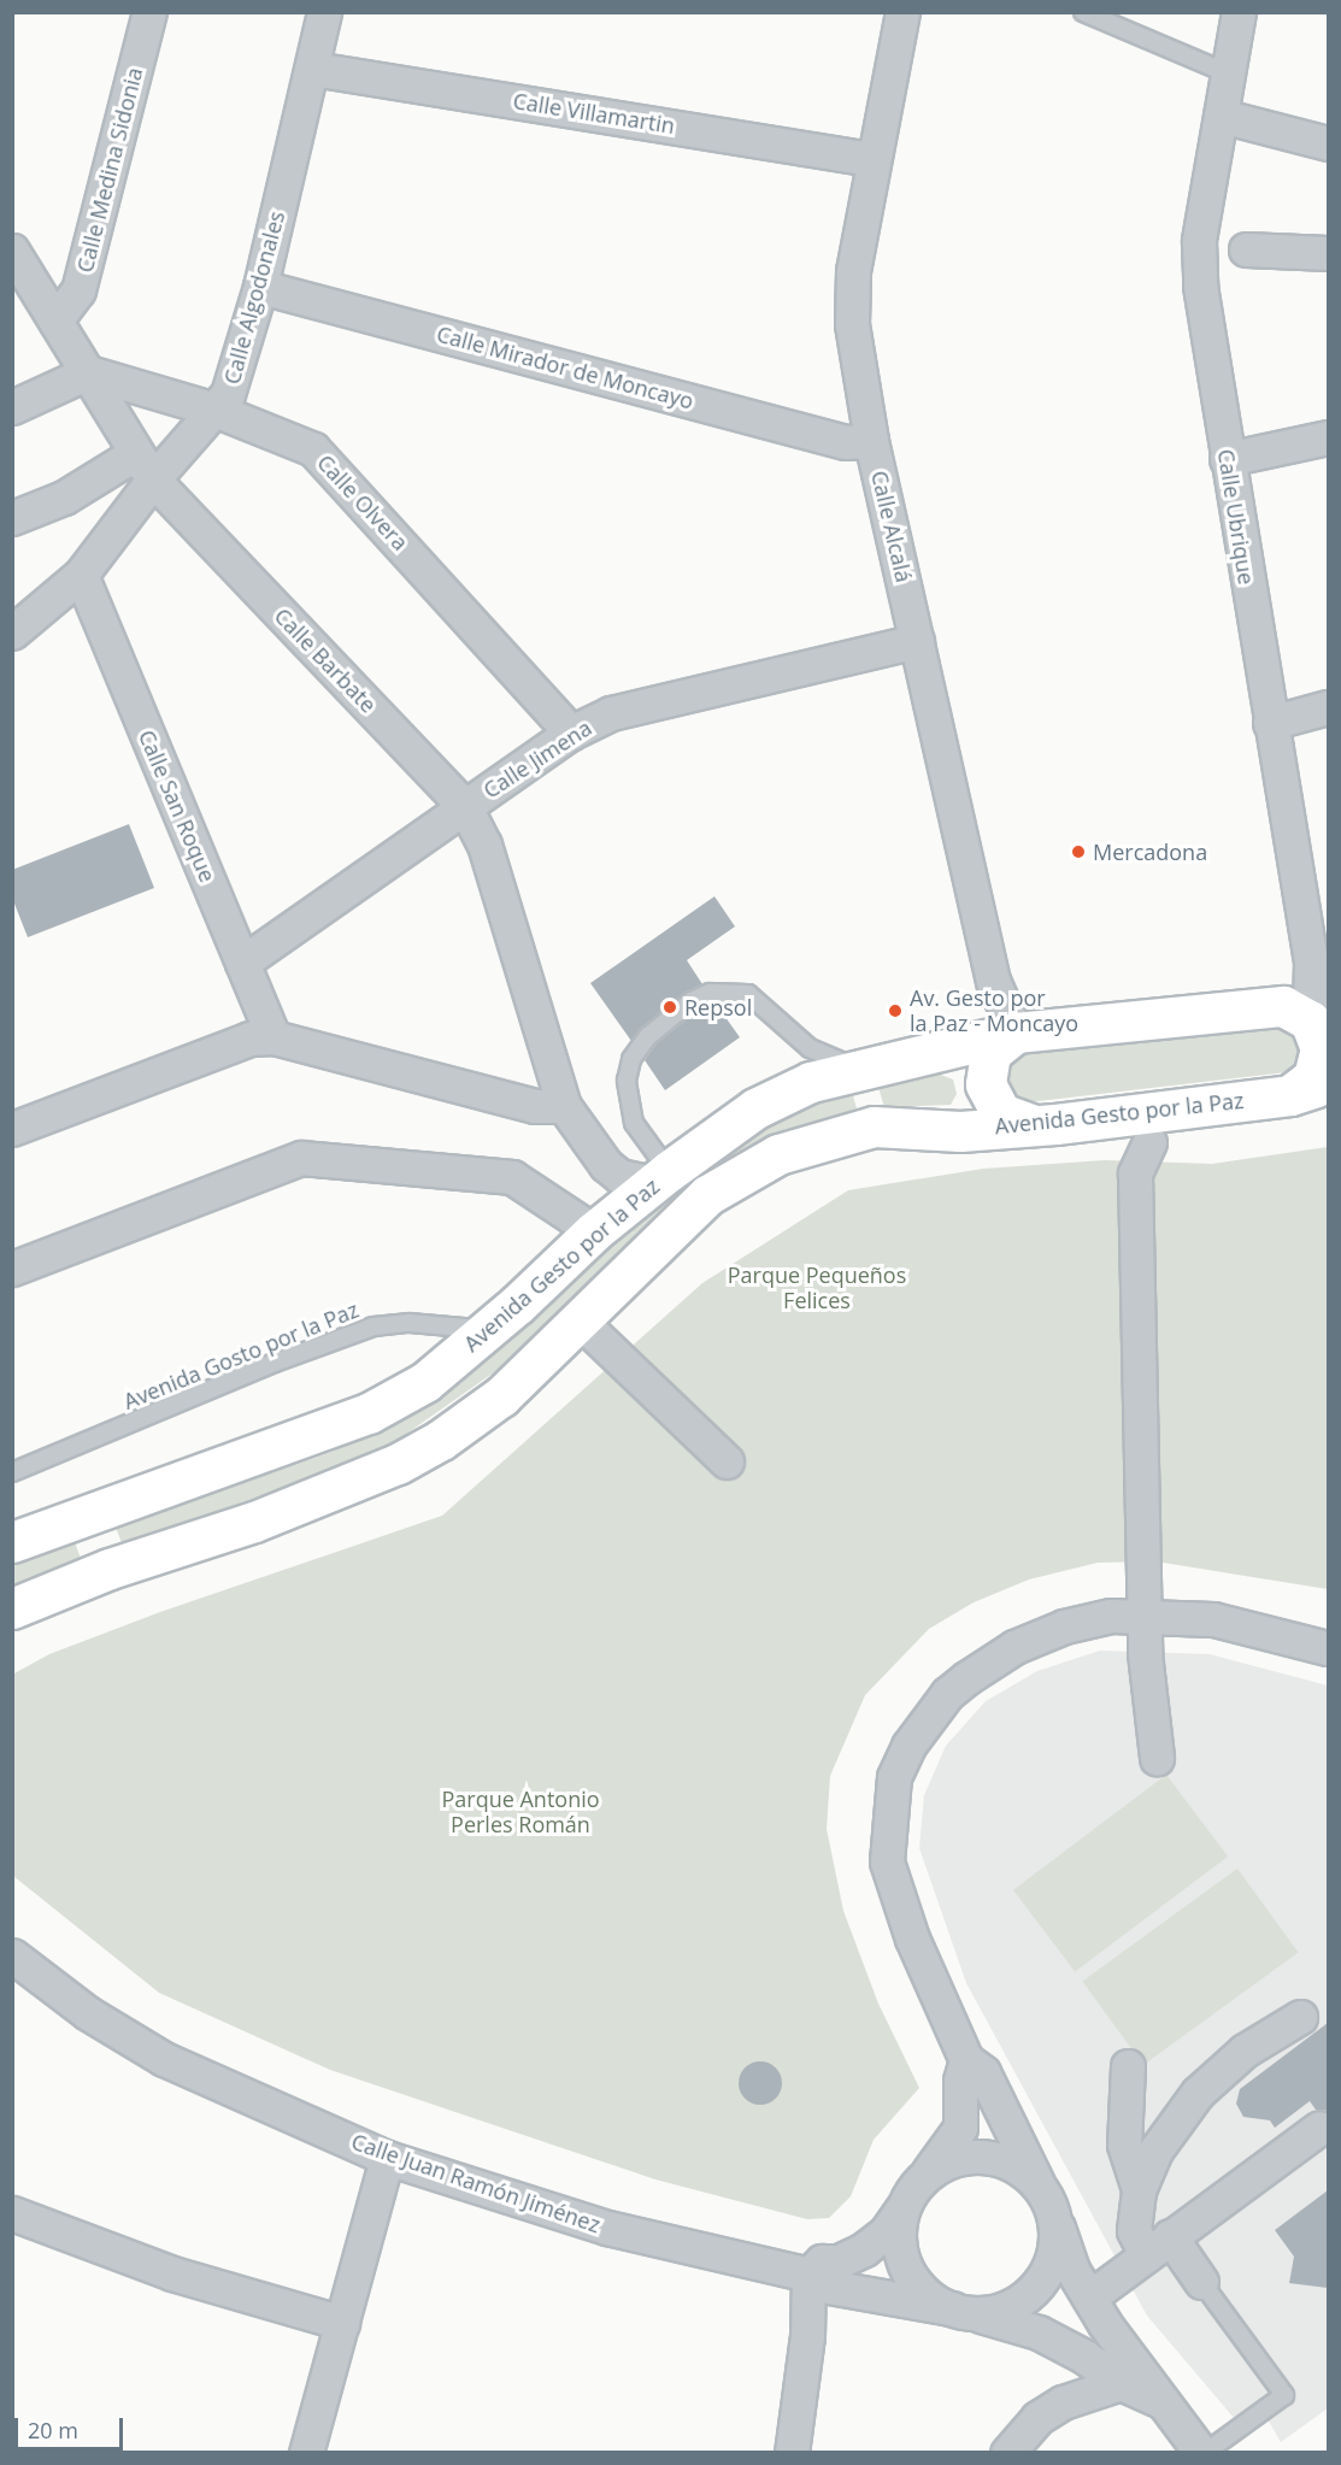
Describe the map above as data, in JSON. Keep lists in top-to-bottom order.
{
  "streets": {
    "main road": ["Avenida Gesto por la Paz"],
    "street": [
      "Calle Villamartin",
      "Calle Medina Sidonia",
      "Calle Algodonales",
      "Calle Mirador de Moncayo",
      "Calle Olvera",
      "Calle Ubrique",
      "Calle Alcalá",
      "Calle Barbate",
      "Calle Jimena",
      "Calle San Roque",
      "Calle Juan Ramón Jiménez"
    ],
    "lane": ["Avenida Gosto por la Paz"]
  },
  "crossings": [
    ["Calle Villamartin", "Calle Algodonales"],
    ["Calle Villamartin", "Calle Alcalá"],
    ["Calle Medina Sidonia", "Calle Barbate"],
    ["Calle Algodonales", "Calle Mirador de Moncayo"],
    ["Calle Algodonales", "Calle Olvera"],
    ["Calle Algodonales", "Calle Barbate"],
    ["Calle Algodonales", "Calle San Roque"],
    ["Calle Mirador de Moncayo", "Calle Alcalá"],
    ["Calle Olvera", "Calle Barbate"],
    ["Calle Olvera", "Calle Jimena"],
    ["Calle Ubrique", "Avenida Gesto por la Paz"],
    ["Calle Alcalá", "Calle Jimena"],
    ["Calle Alcalá", "Avenida Gesto por la Paz"],
    ["Calle Barbate", "Calle Jimena"],
    ["Calle Barbate", "Avenida Gesto por la Paz"],
    ["Calle Jimena", "Calle San Roque"],
    ["Avenida Gesto por la Paz", "Avenida Gosto por la Paz"]
  ],
  "parks": ["Parque Pequeños Felices", "Parque Antonio Perles Román"],
  "places": ["Mercadona", "Repsol", "Av. Gesto por la Paz - Moncayo"],
  "scale_bar": "20 m"
}
